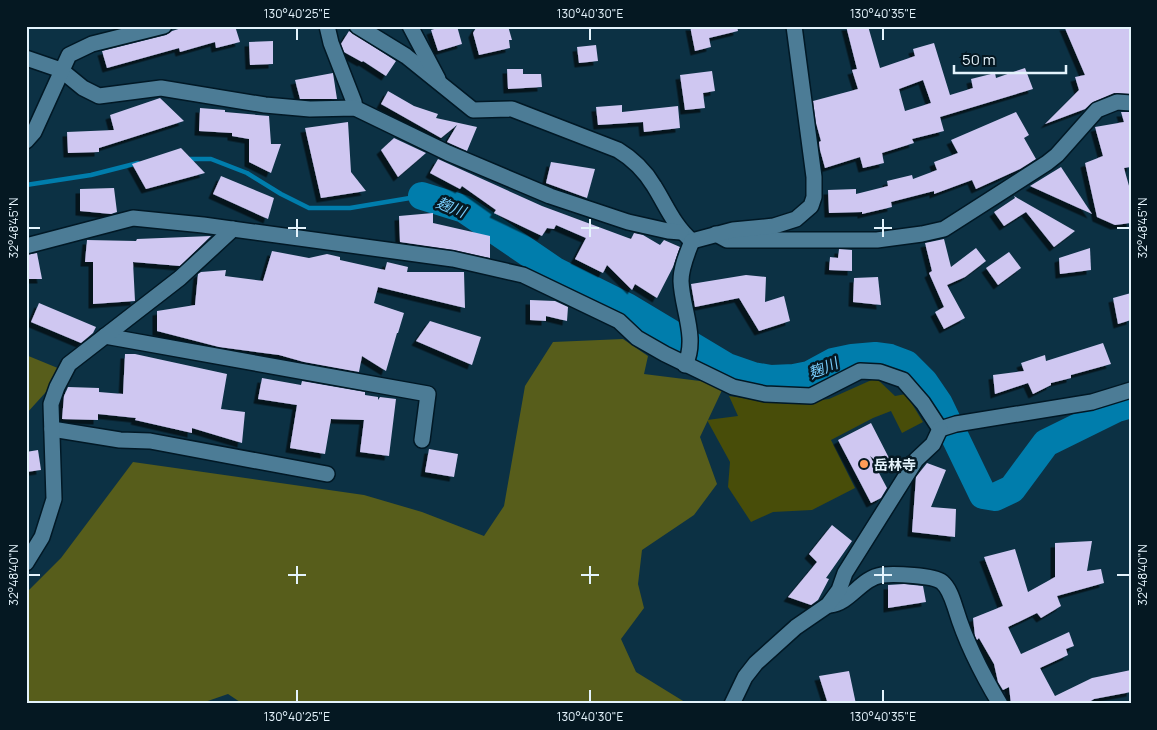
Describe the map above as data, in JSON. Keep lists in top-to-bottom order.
{
  "water": ["麹川"],
  "places": ["岳林寺"],
  "scale_bar": "50 m",
  "coordinates": [
    "130°40'25\"E",
    "130°40'30\"E",
    "130°40'35\"E",
    "32°48'45\"N",
    "32°48'40\"N"
  ]
}
